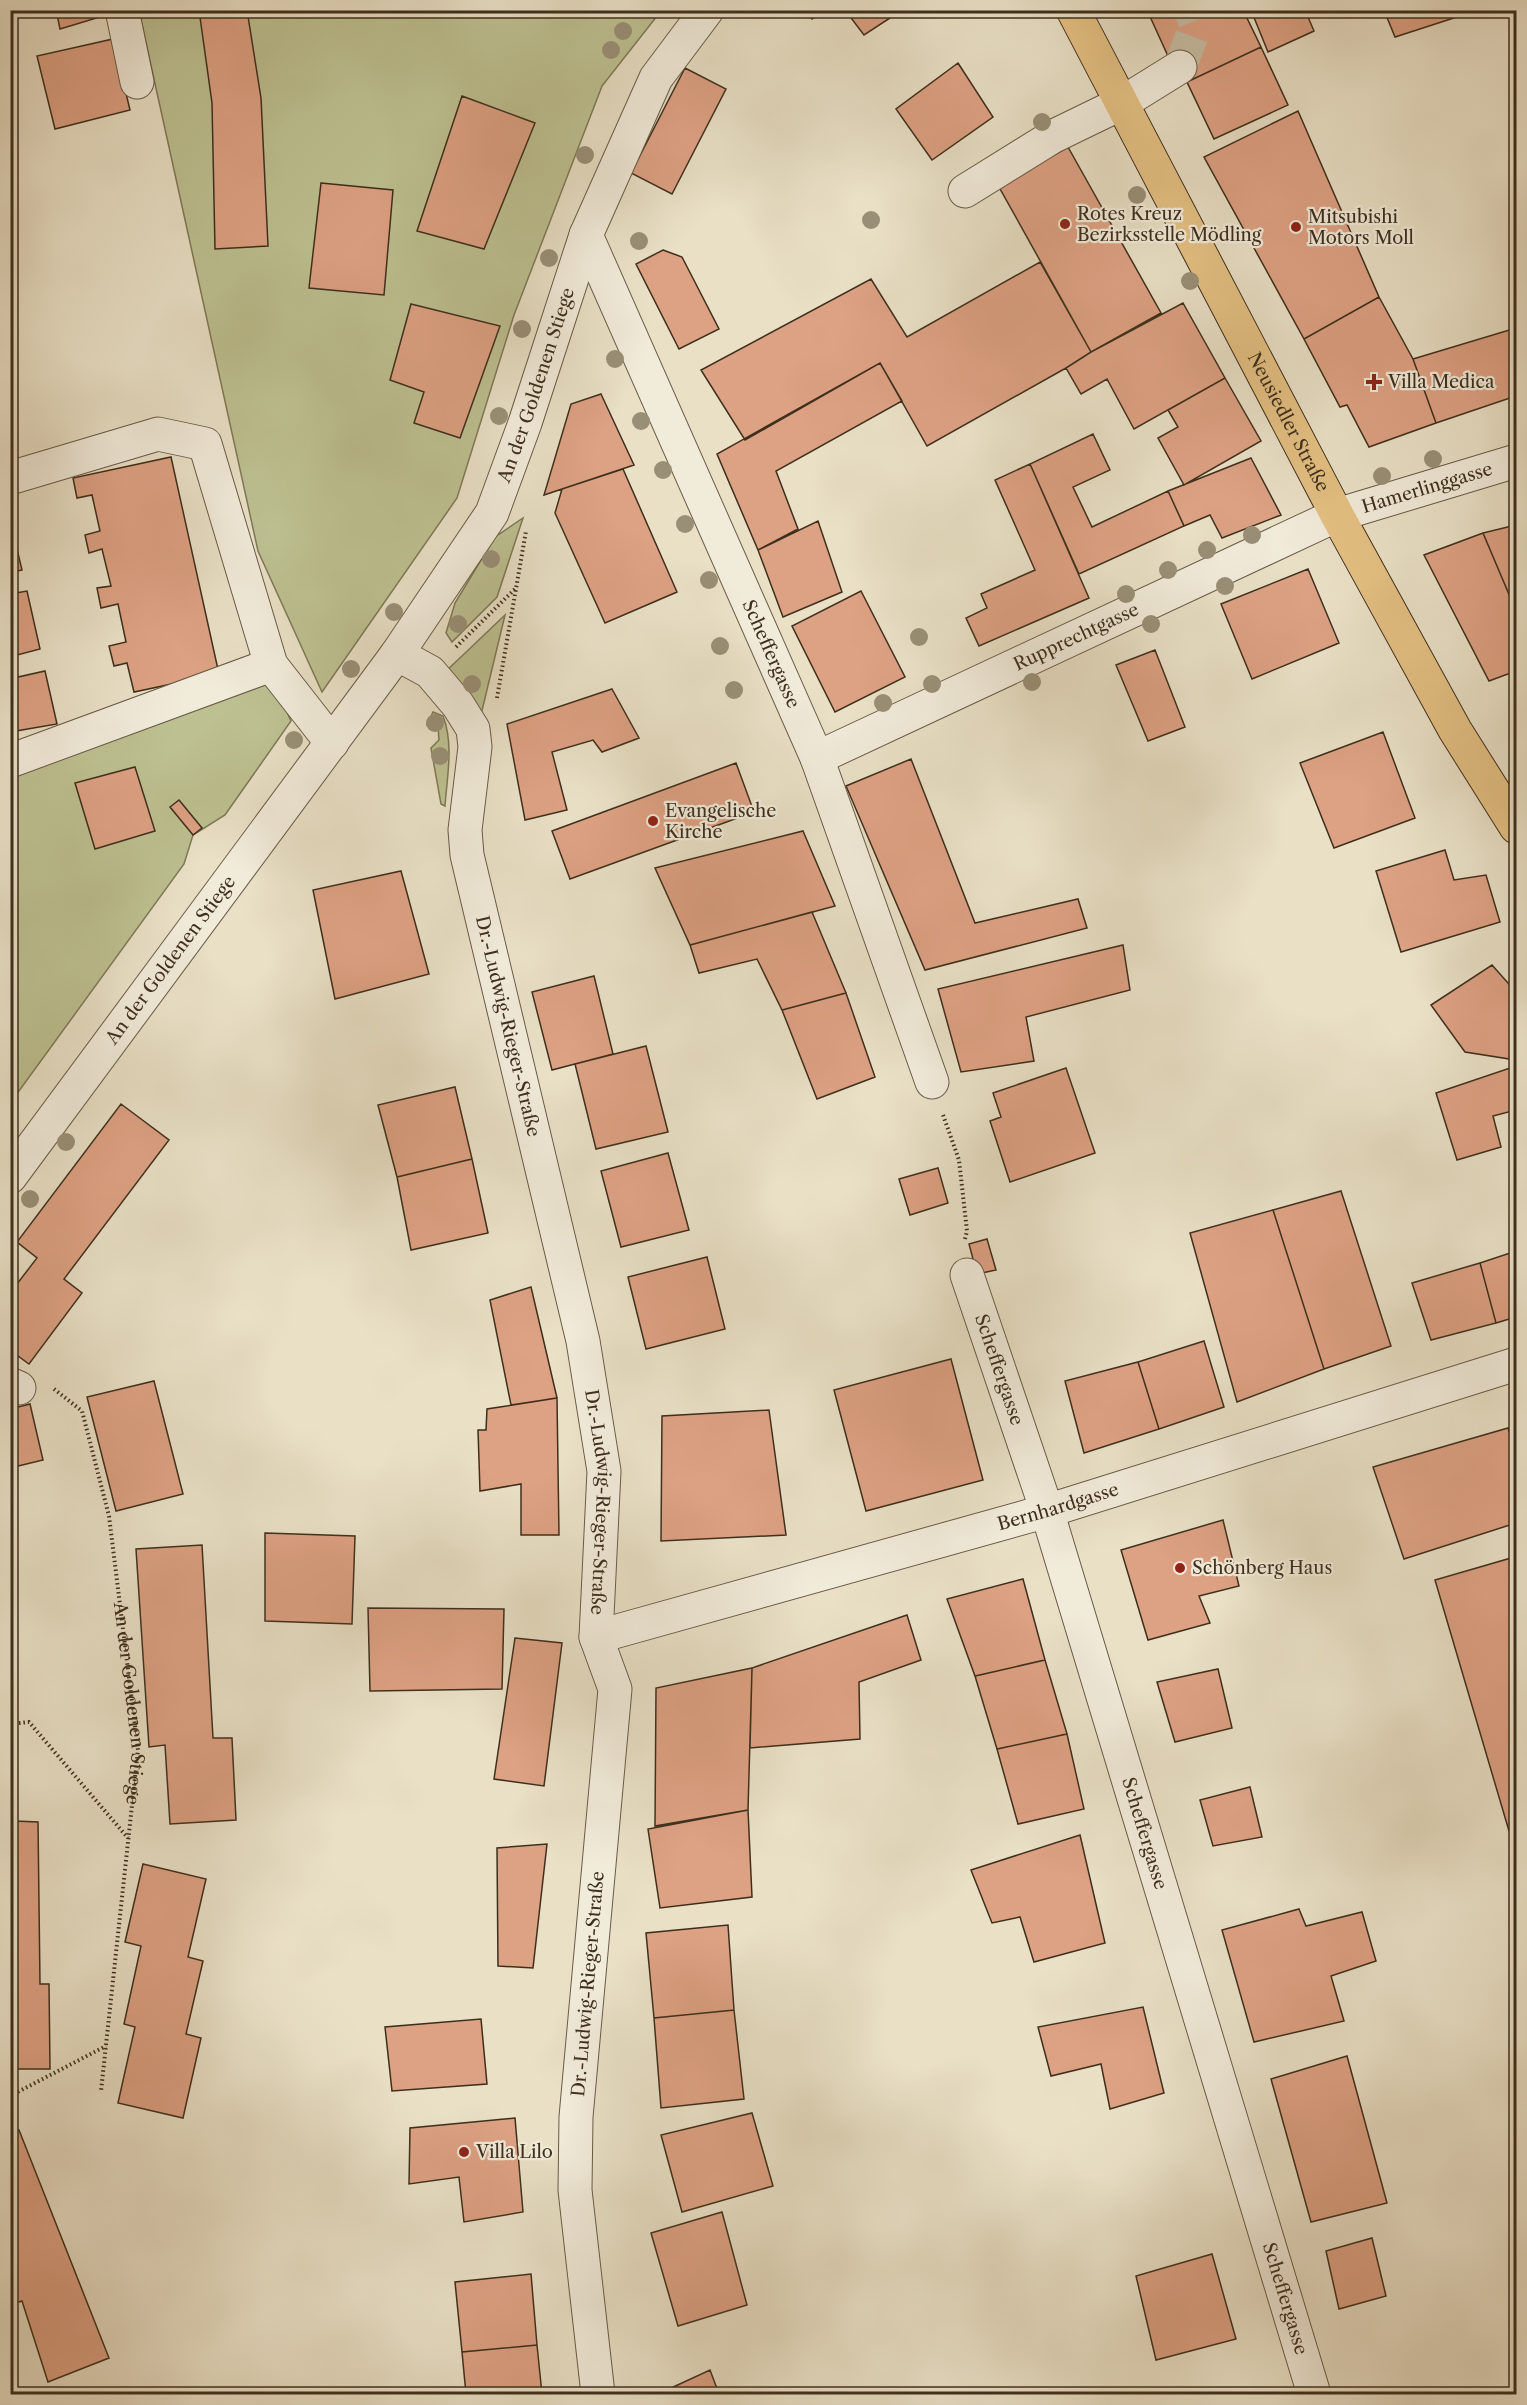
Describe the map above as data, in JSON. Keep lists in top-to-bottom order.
{
  "streets": {
    "main road": ["Neusiedler Straße"],
    "street": [
      "An der Goldenen Stiege",
      "Hamerlinggasse",
      "Rupprechtgasse",
      "Scheffergasse",
      "Dr.-Ludwig-Rieger-Straße",
      "Bernhardgasse"
    ]
  },
  "crossings": [
    ["An der Goldenen Stiege", "Scheffergasse"],
    ["An der Goldenen Stiege", "Dr.-Ludwig-Rieger-Straße"],
    ["Neusiedler Straße", "Hamerlinggasse"],
    ["Neusiedler Straße", "Rupprechtgasse"],
    ["Hamerlinggasse", "Rupprechtgasse"],
    ["Rupprechtgasse", "Scheffergasse"],
    ["Scheffergasse", "Bernhardgasse"],
    ["Dr.-Ludwig-Rieger-Straße", "Bernhardgasse"]
  ],
  "places": {
    "other": [
      "Rotes Kreuz Bezirksstelle Mödling",
      "Mitsubishi Motors Moll",
      "Evangelische Kirche",
      "Schönberg Haus",
      "Villa Lilo"
    ],
    "health": ["Villa Medica"]
  }
}
